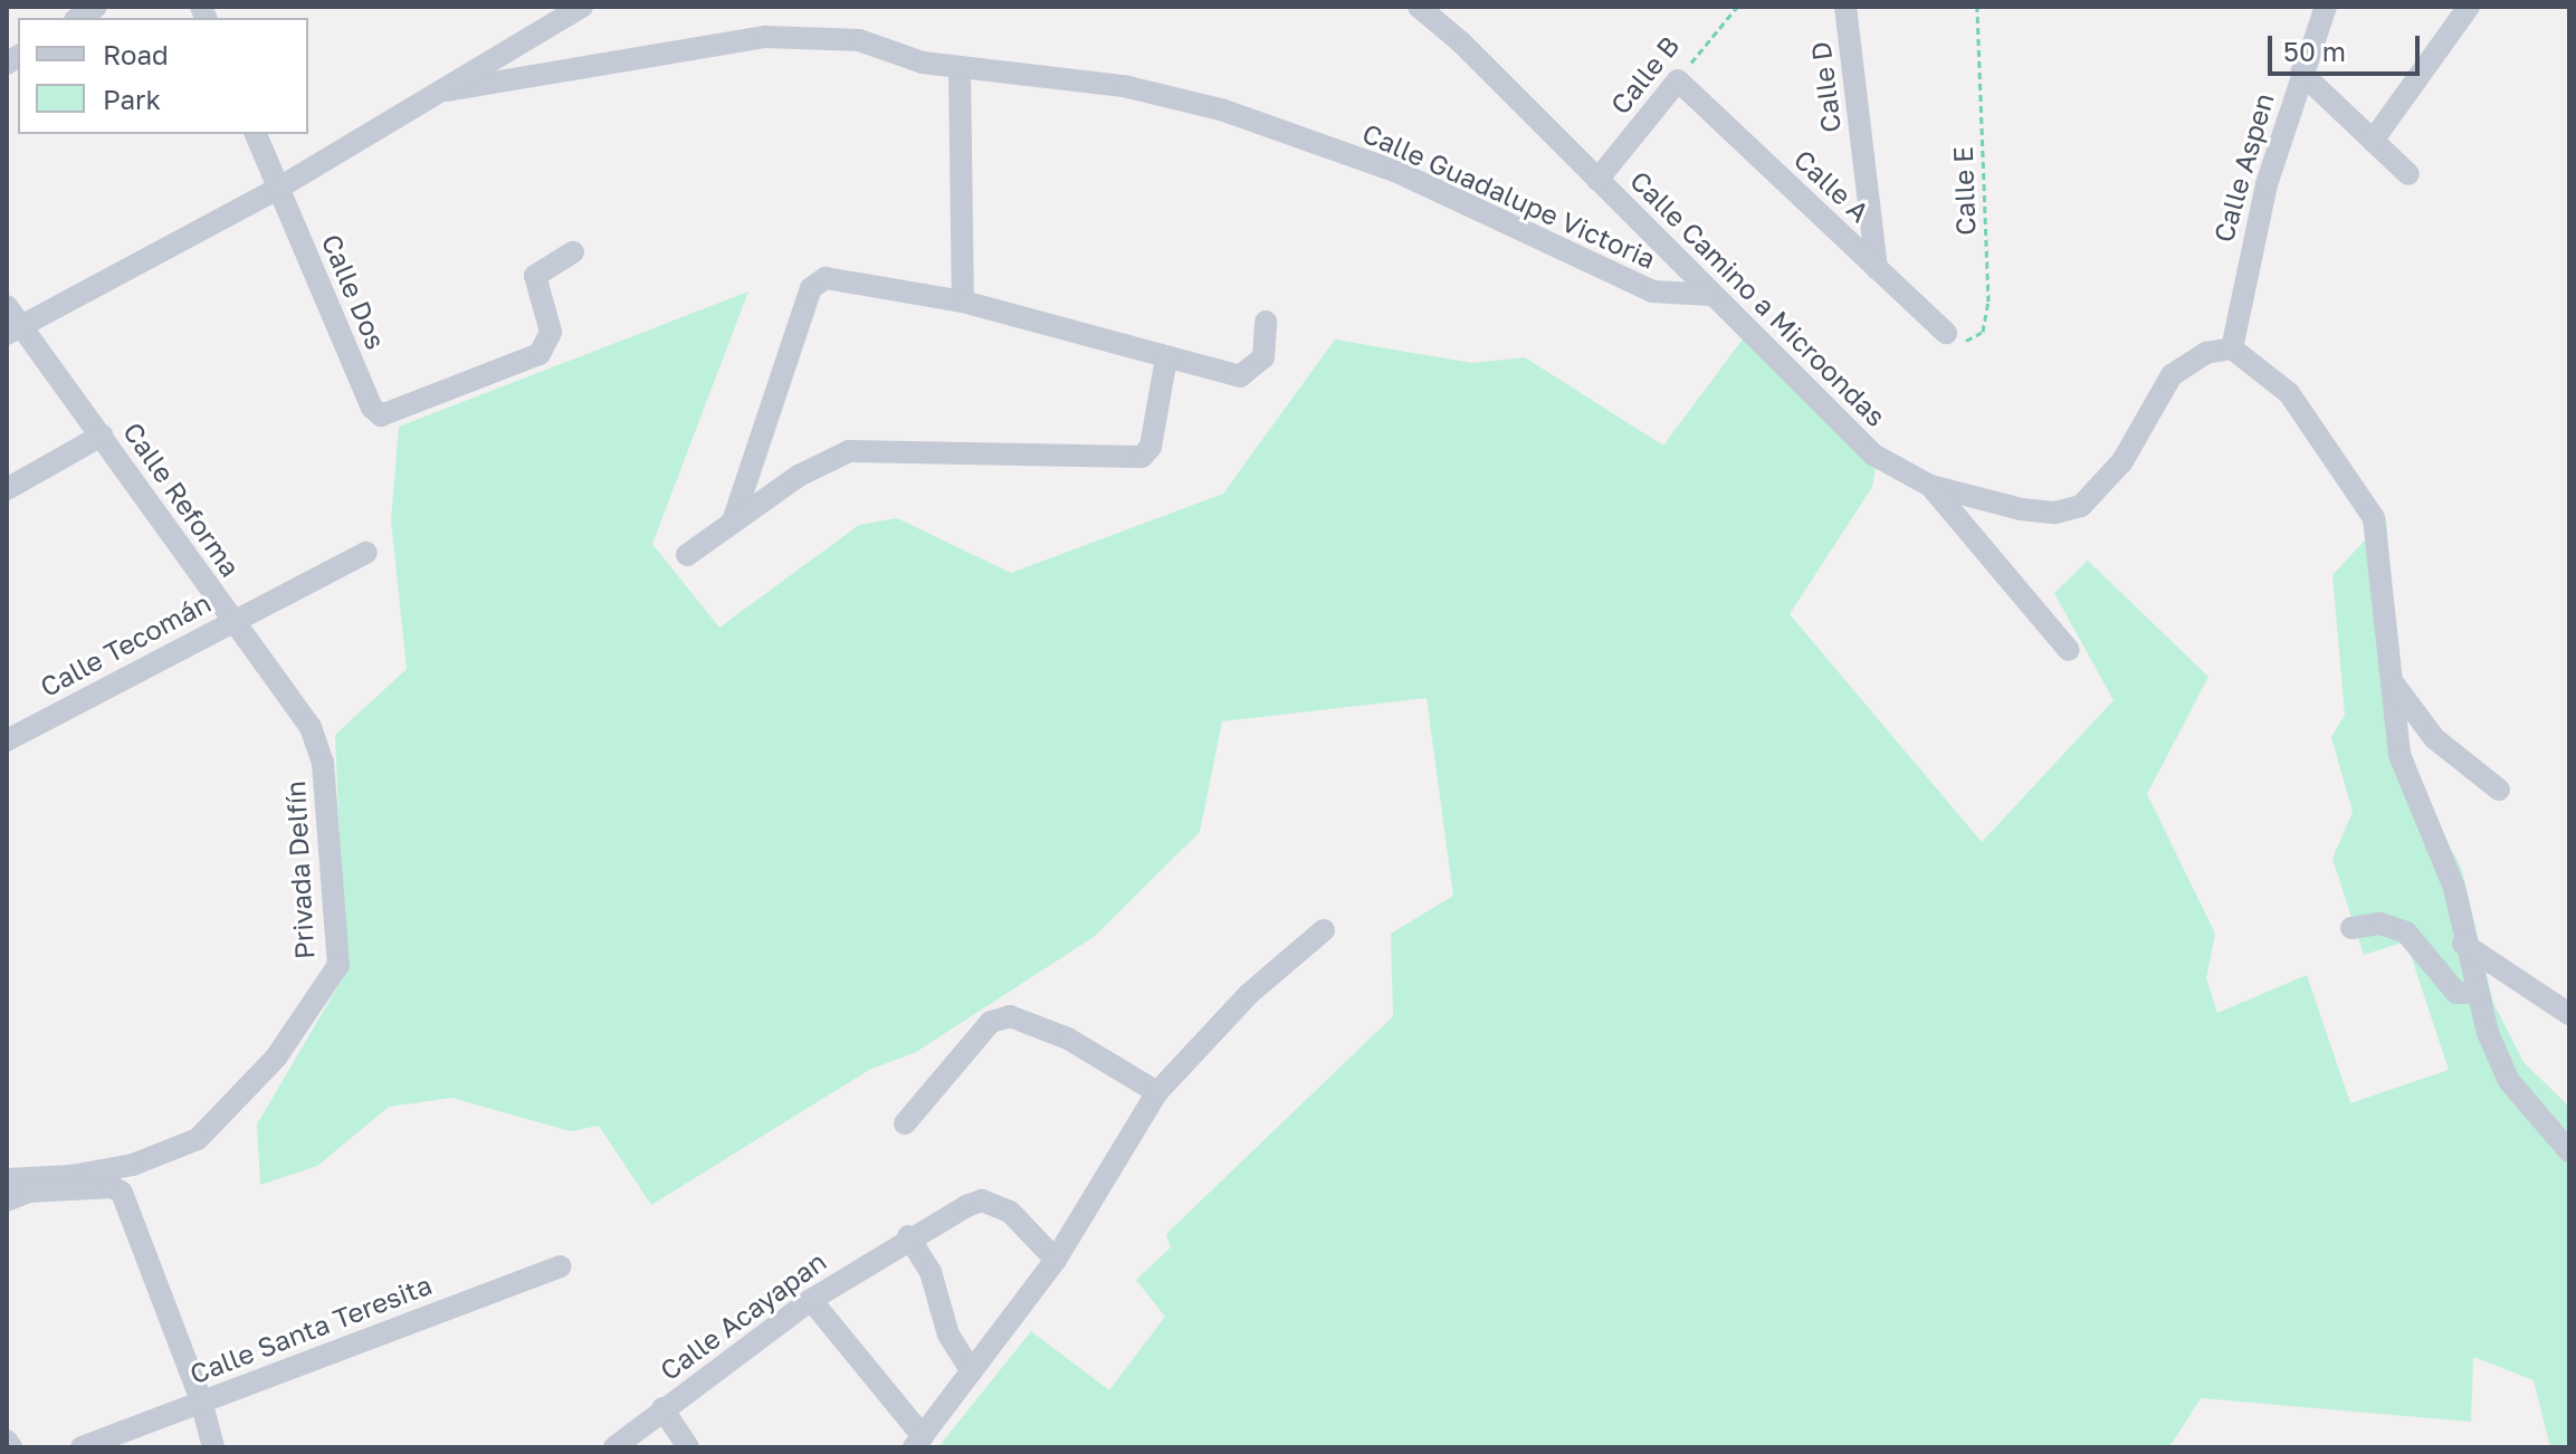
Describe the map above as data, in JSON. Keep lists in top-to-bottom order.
{
  "streets": {
    "street": [
      "Calle B",
      "Calle D",
      "Calle Aspen",
      "Calle A",
      "Calle Guadalupe Victoria",
      "Calle Dos",
      "Calle Camino a Microondas",
      "Calle Reforma",
      "Calle Tecomán",
      "Privada Delfín",
      "Calle Acayapan",
      "Calle Santa Teresita"
    ],
    "path": ["Calle E"]
  },
  "crossings": [
    ["Calle B", "Calle A"],
    ["Calle B", "Calle Camino a Microondas"],
    ["Calle D", "Calle A"],
    ["Calle Aspen", "Calle Camino a Microondas"],
    ["Calle A", "Calle E"],
    ["Calle Guadalupe Victoria", "Calle Dos"],
    ["Calle Guadalupe Victoria", "Calle Camino a Microondas"],
    ["Calle Guadalupe Victoria", "Calle Reforma"],
    ["Calle Reforma", "Calle Tecomán"],
    ["Calle Reforma", "Privada Delfín"]
  ],
  "legend": ["Road", "Park"],
  "scale_bar": "50 m"
}
